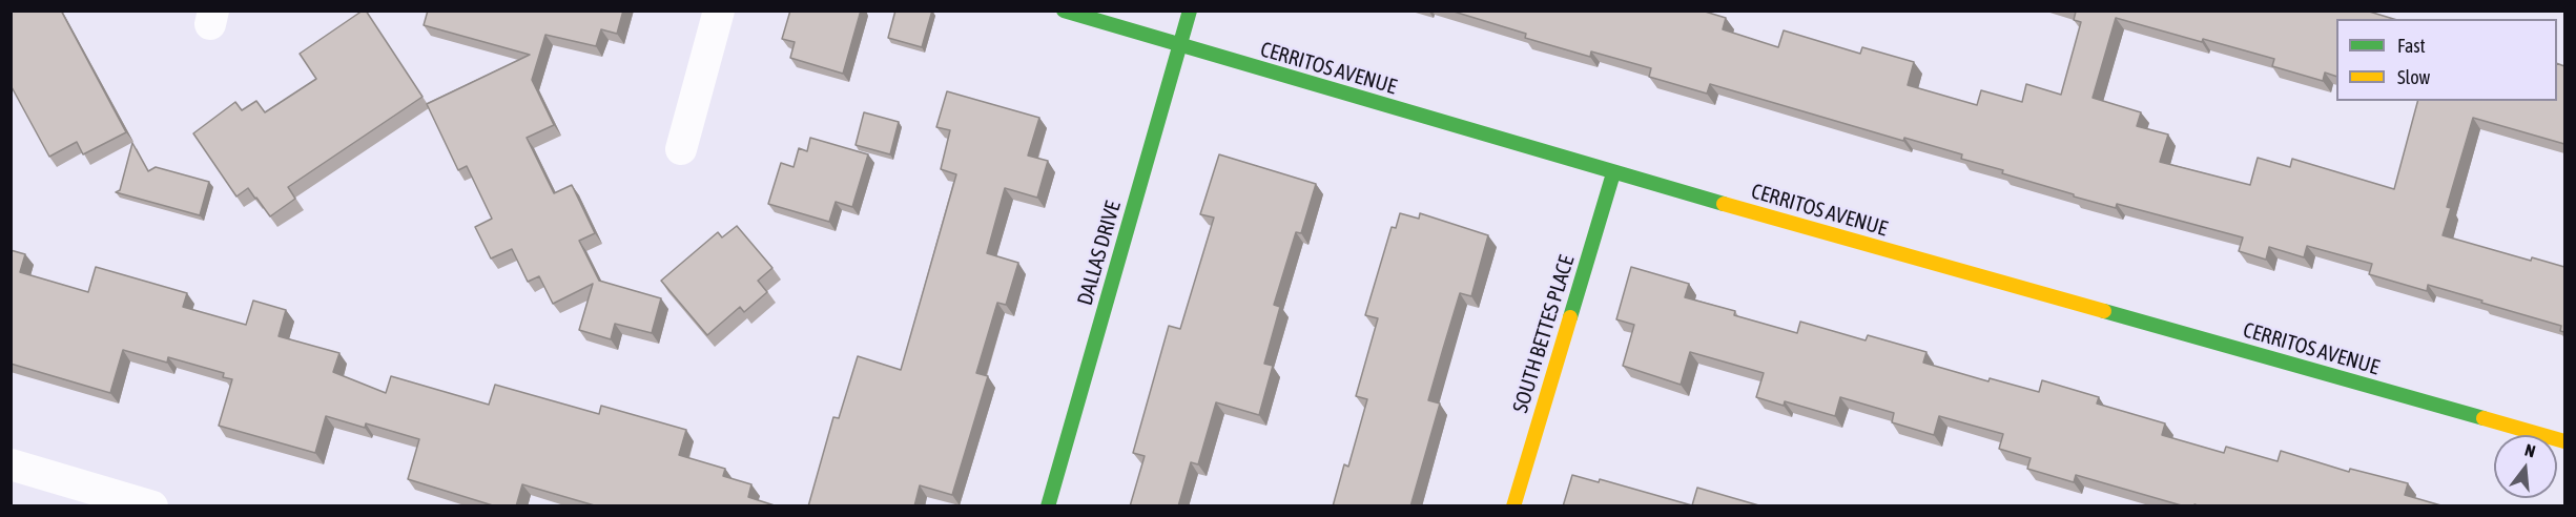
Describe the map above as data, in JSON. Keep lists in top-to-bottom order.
{
  "streets": {
    "street": ["CERRITOS AVENUE", "DALLAS DRIVE", "SOUTH BETTES PLACE"]
  },
  "crossings": [
    ["CERRITOS AVENUE", "DALLAS DRIVE"],
    ["CERRITOS AVENUE", "SOUTH BETTES PLACE"]
  ],
  "legend": ["Fast", "Slow"],
  "north": "top"
}
